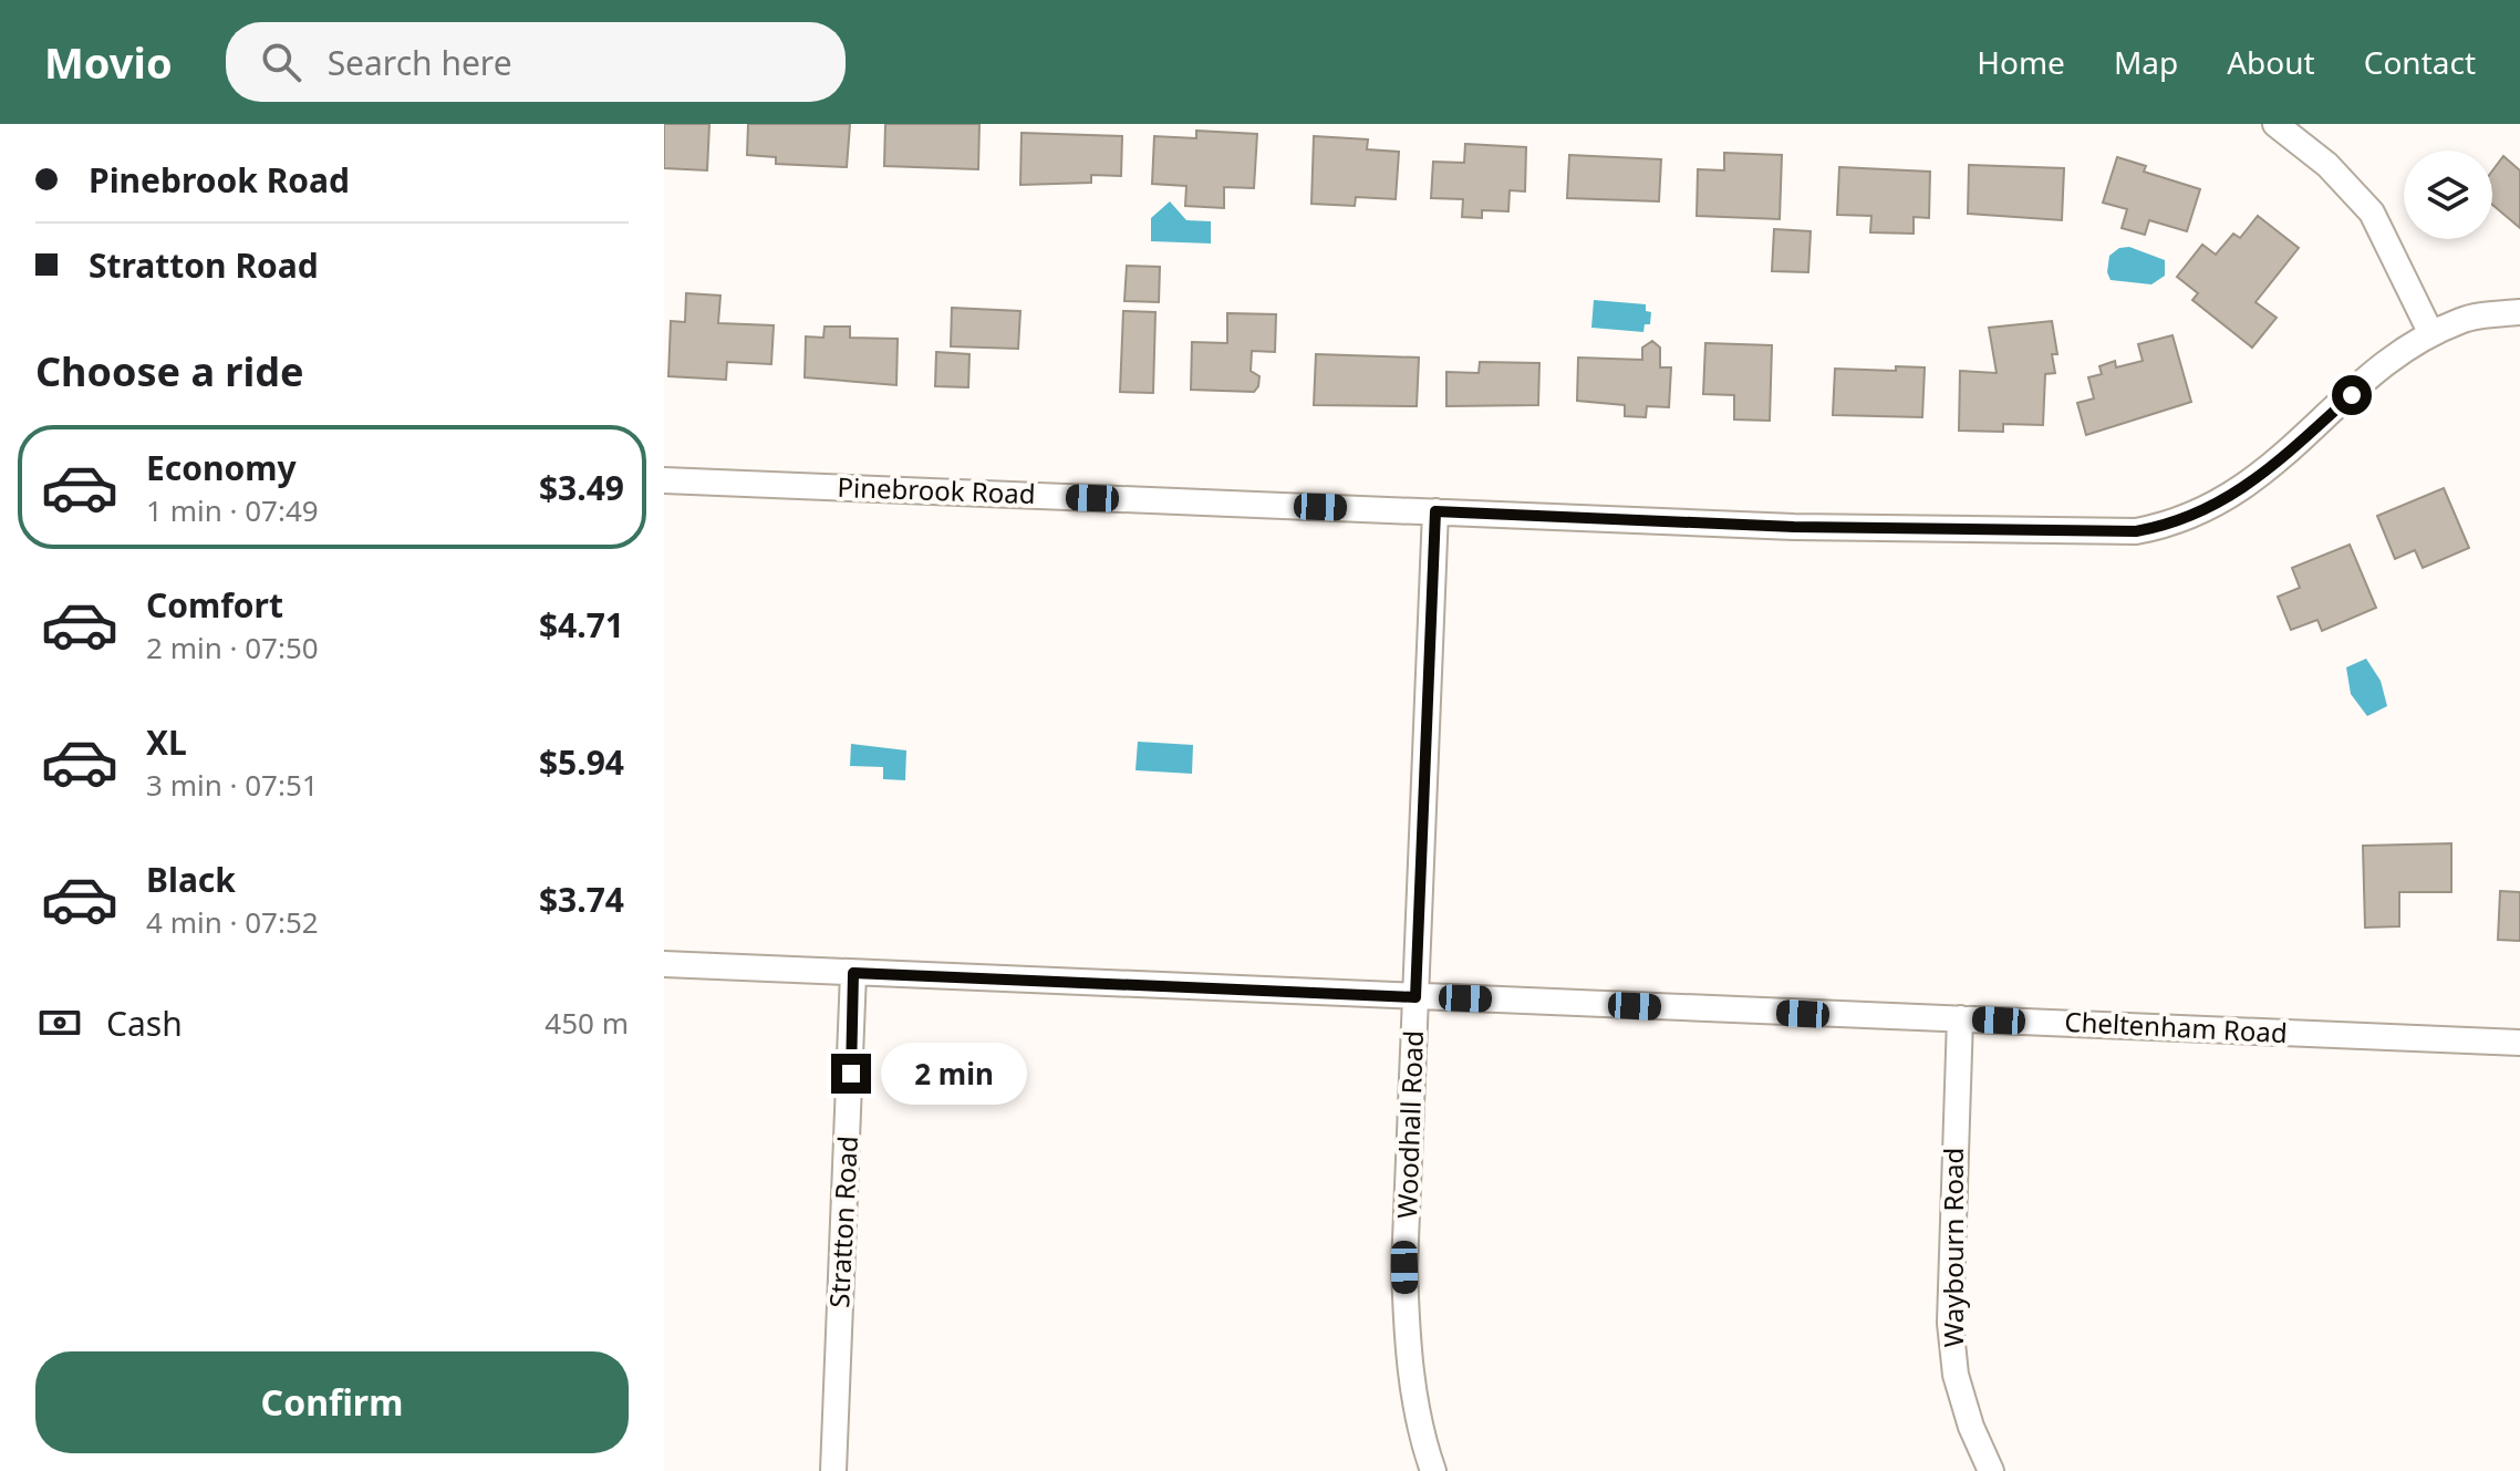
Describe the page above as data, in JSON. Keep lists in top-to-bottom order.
{
  "streets": {
    "street": [
      "Pinebrook Road",
      "Cheltenham Road",
      "Woodhall Road",
      "Stratton Road",
      "Waybourn Road"
    ]
  },
  "crossings": [
    ["Pinebrook Road", "Woodhall Road"],
    ["Cheltenham Road", "Woodhall Road"],
    ["Cheltenham Road", "Stratton Road"],
    ["Cheltenham Road", "Waybourn Road"]
  ],
  "page": {
    "header": "Movio",
    "search": "Search here",
    "nav": [
      "Home",
      "Map",
      "About",
      "Contact"
    ],
    "banner": ["Pinebrook Road", "Stratton Road"],
    "heading": "Choose a ride",
    "list": [
      {
        "name": "Economy",
        "note": "1 min · 07:49",
        "value": "$3.49"
      },
      {
        "name": "Comfort",
        "note": "2 min · 07:50",
        "value": "$4.71"
      },
      {
        "name": "XL",
        "note": "3 min · 07:51",
        "value": "$5.94"
      },
      {
        "name": "Black",
        "note": "4 min · 07:52",
        "value": "$3.74"
      }
    ],
    "pay": ["Cash", "450 m"],
    "bubble": "2 min",
    "buttons": "Confirm"
  }
}
